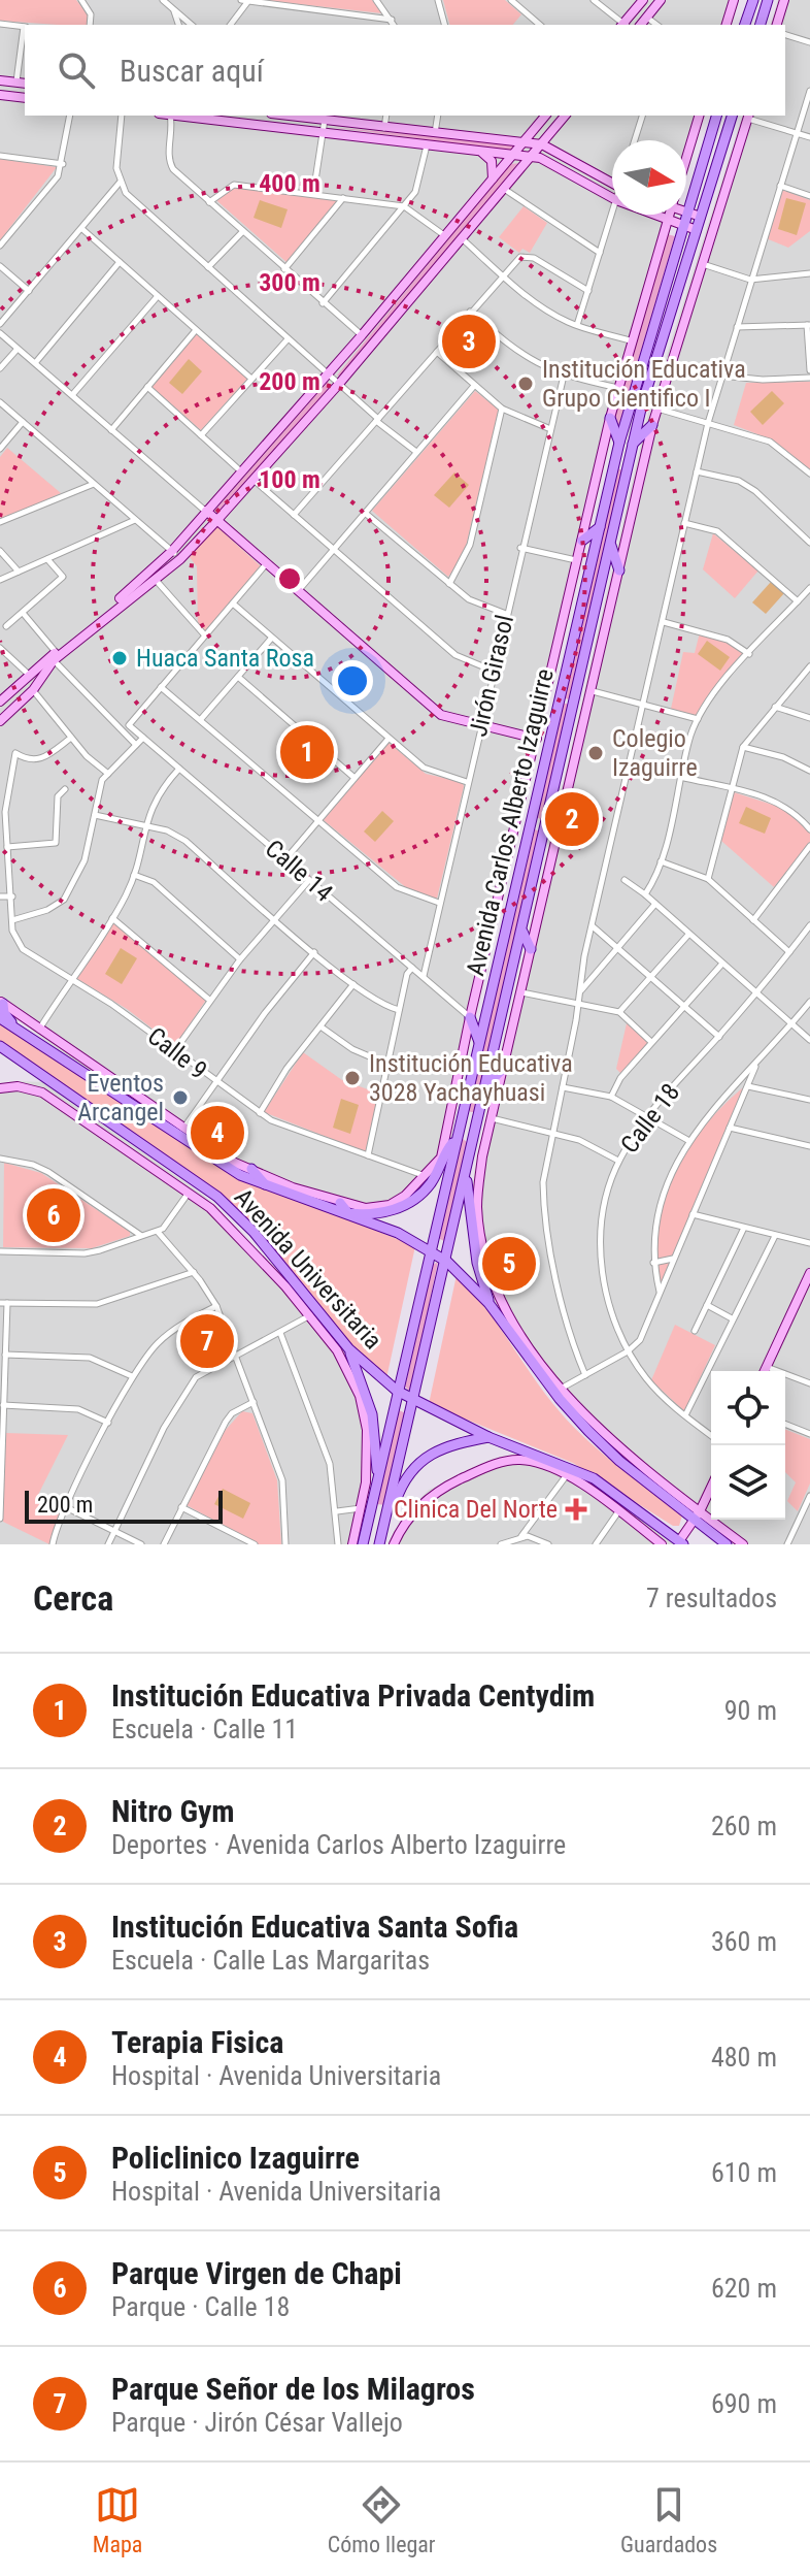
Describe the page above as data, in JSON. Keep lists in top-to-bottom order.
{
  "streets": {
    "main road": ["Avenida Carlos Alberto Izaguirre", "Avenida Universitaria"],
    "street": [
      "Jirón Girasol",
      "Calle 14",
      "Calle 9",
      "Calle 18"
    ]
  },
  "crossings": [
    ["Jirón Girasol", "Calle 14"],
    ["Avenida Carlos Alberto Izaguirre", "Calle 14"],
    ["Avenida Carlos Alberto Izaguirre", "Avenida Universitaria"],
    ["Calle 9", "Avenida Universitaria"]
  ],
  "places": {
    "other": [
      "Institución Educativa Grupo Cientifico I",
      "Huaca Santa Rosa",
      "Colegio Izaguirre",
      "Institución Educativa 3028 Yachayhuasi",
      "Eventos Arcangel"
    ],
    "health": ["Clinica Del Norte"]
  },
  "scale_bar": "200 m",
  "north": "right",
  "page": {
    "search": "Buscar aquí",
    "pins": [
      "3",
      "1",
      "2",
      "4",
      "6",
      "5",
      "7"
    ],
    "scale": "200 m",
    "heading": ["Cerca", "7 resultados"],
    "list": [
      {
        "mark": "1",
        "name": "Institución Educativa Privada Centydim",
        "note": "Escuela · Calle 11",
        "value": "90 m"
      },
      {
        "mark": "2",
        "name": "Nitro Gym",
        "note": "Deportes · Avenida Carlos Alberto Izaguirre",
        "value": "260 m"
      },
      {
        "mark": "3",
        "name": "Institución Educativa Santa Sofia",
        "note": "Escuela · Calle Las Margaritas",
        "value": "360 m"
      },
      {
        "mark": "4",
        "name": "Terapia Fisica",
        "note": "Hospital · Avenida Universitaria",
        "value": "480 m"
      },
      {
        "mark": "5",
        "name": "Policlinico Izaguirre",
        "note": "Hospital · Avenida Universitaria",
        "value": "610 m"
      },
      {
        "mark": "6",
        "name": "Parque Virgen de Chapi",
        "note": "Parque · Calle 18",
        "value": "620 m"
      },
      {
        "mark": "7",
        "name": "Parque Señor de los Milagros",
        "note": "Parque · Jirón César Vallejo",
        "value": "690 m"
      }
    ],
    "nav": ["Mapa", "Cómo llegar", "Guardados"]
  },
  "rings": [
    "400 m",
    "300 m",
    "200 m",
    "100 m"
  ]
}
